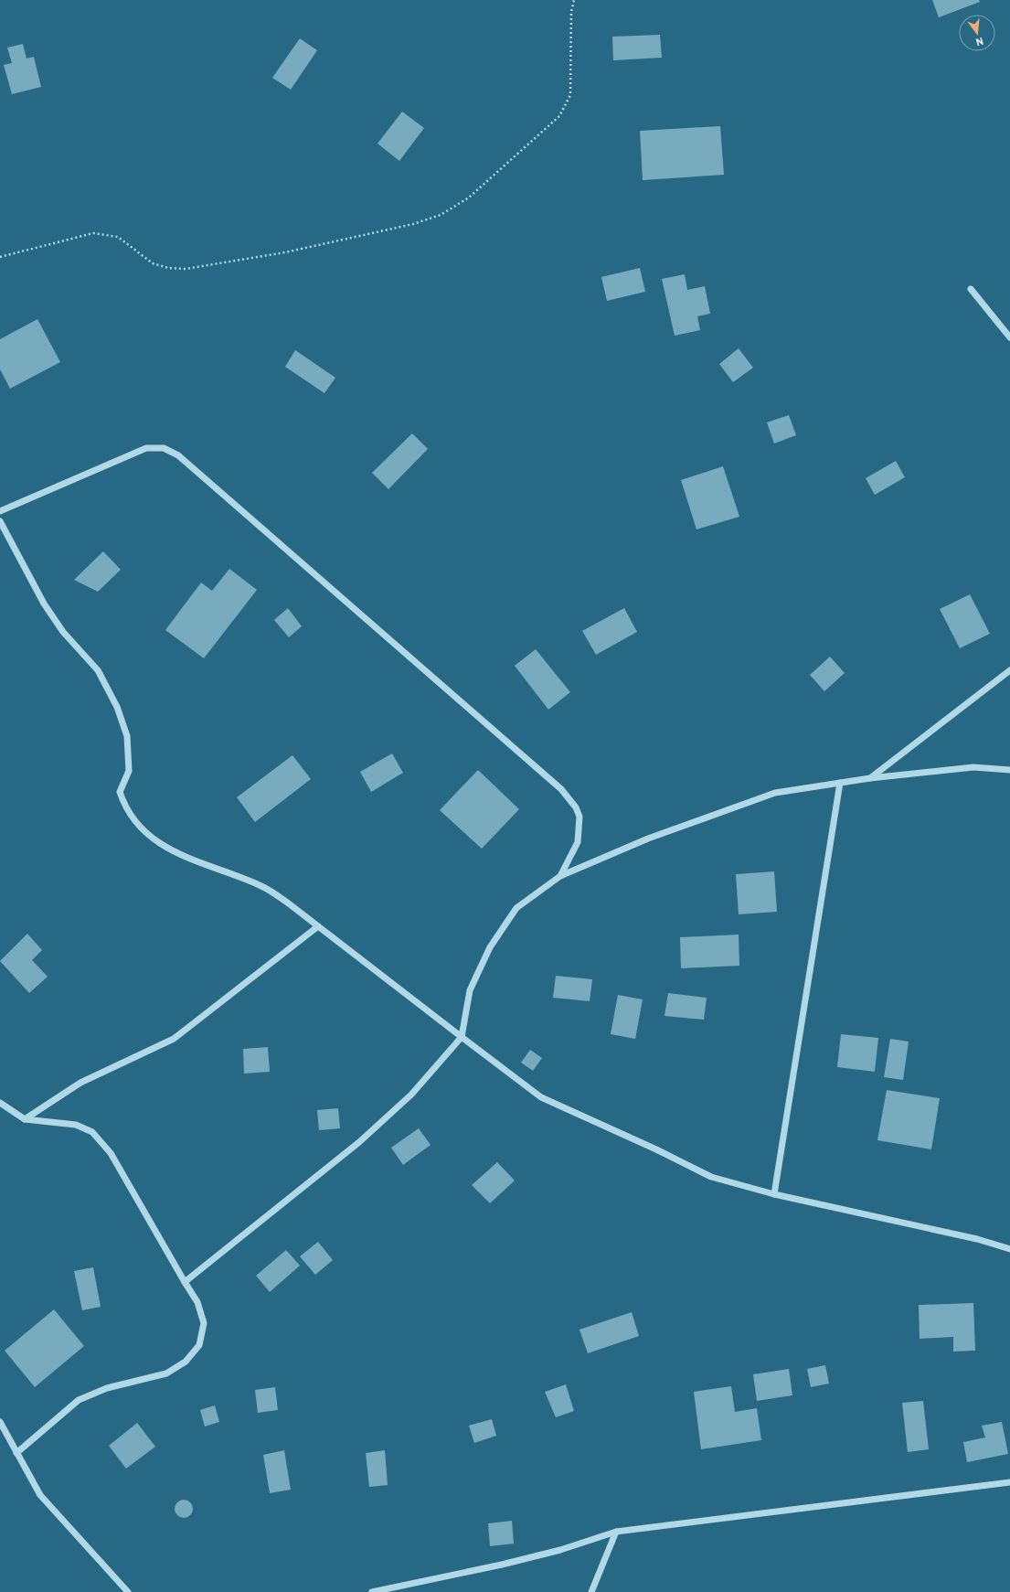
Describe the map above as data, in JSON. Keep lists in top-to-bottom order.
{
  "north": "bottom"
}
